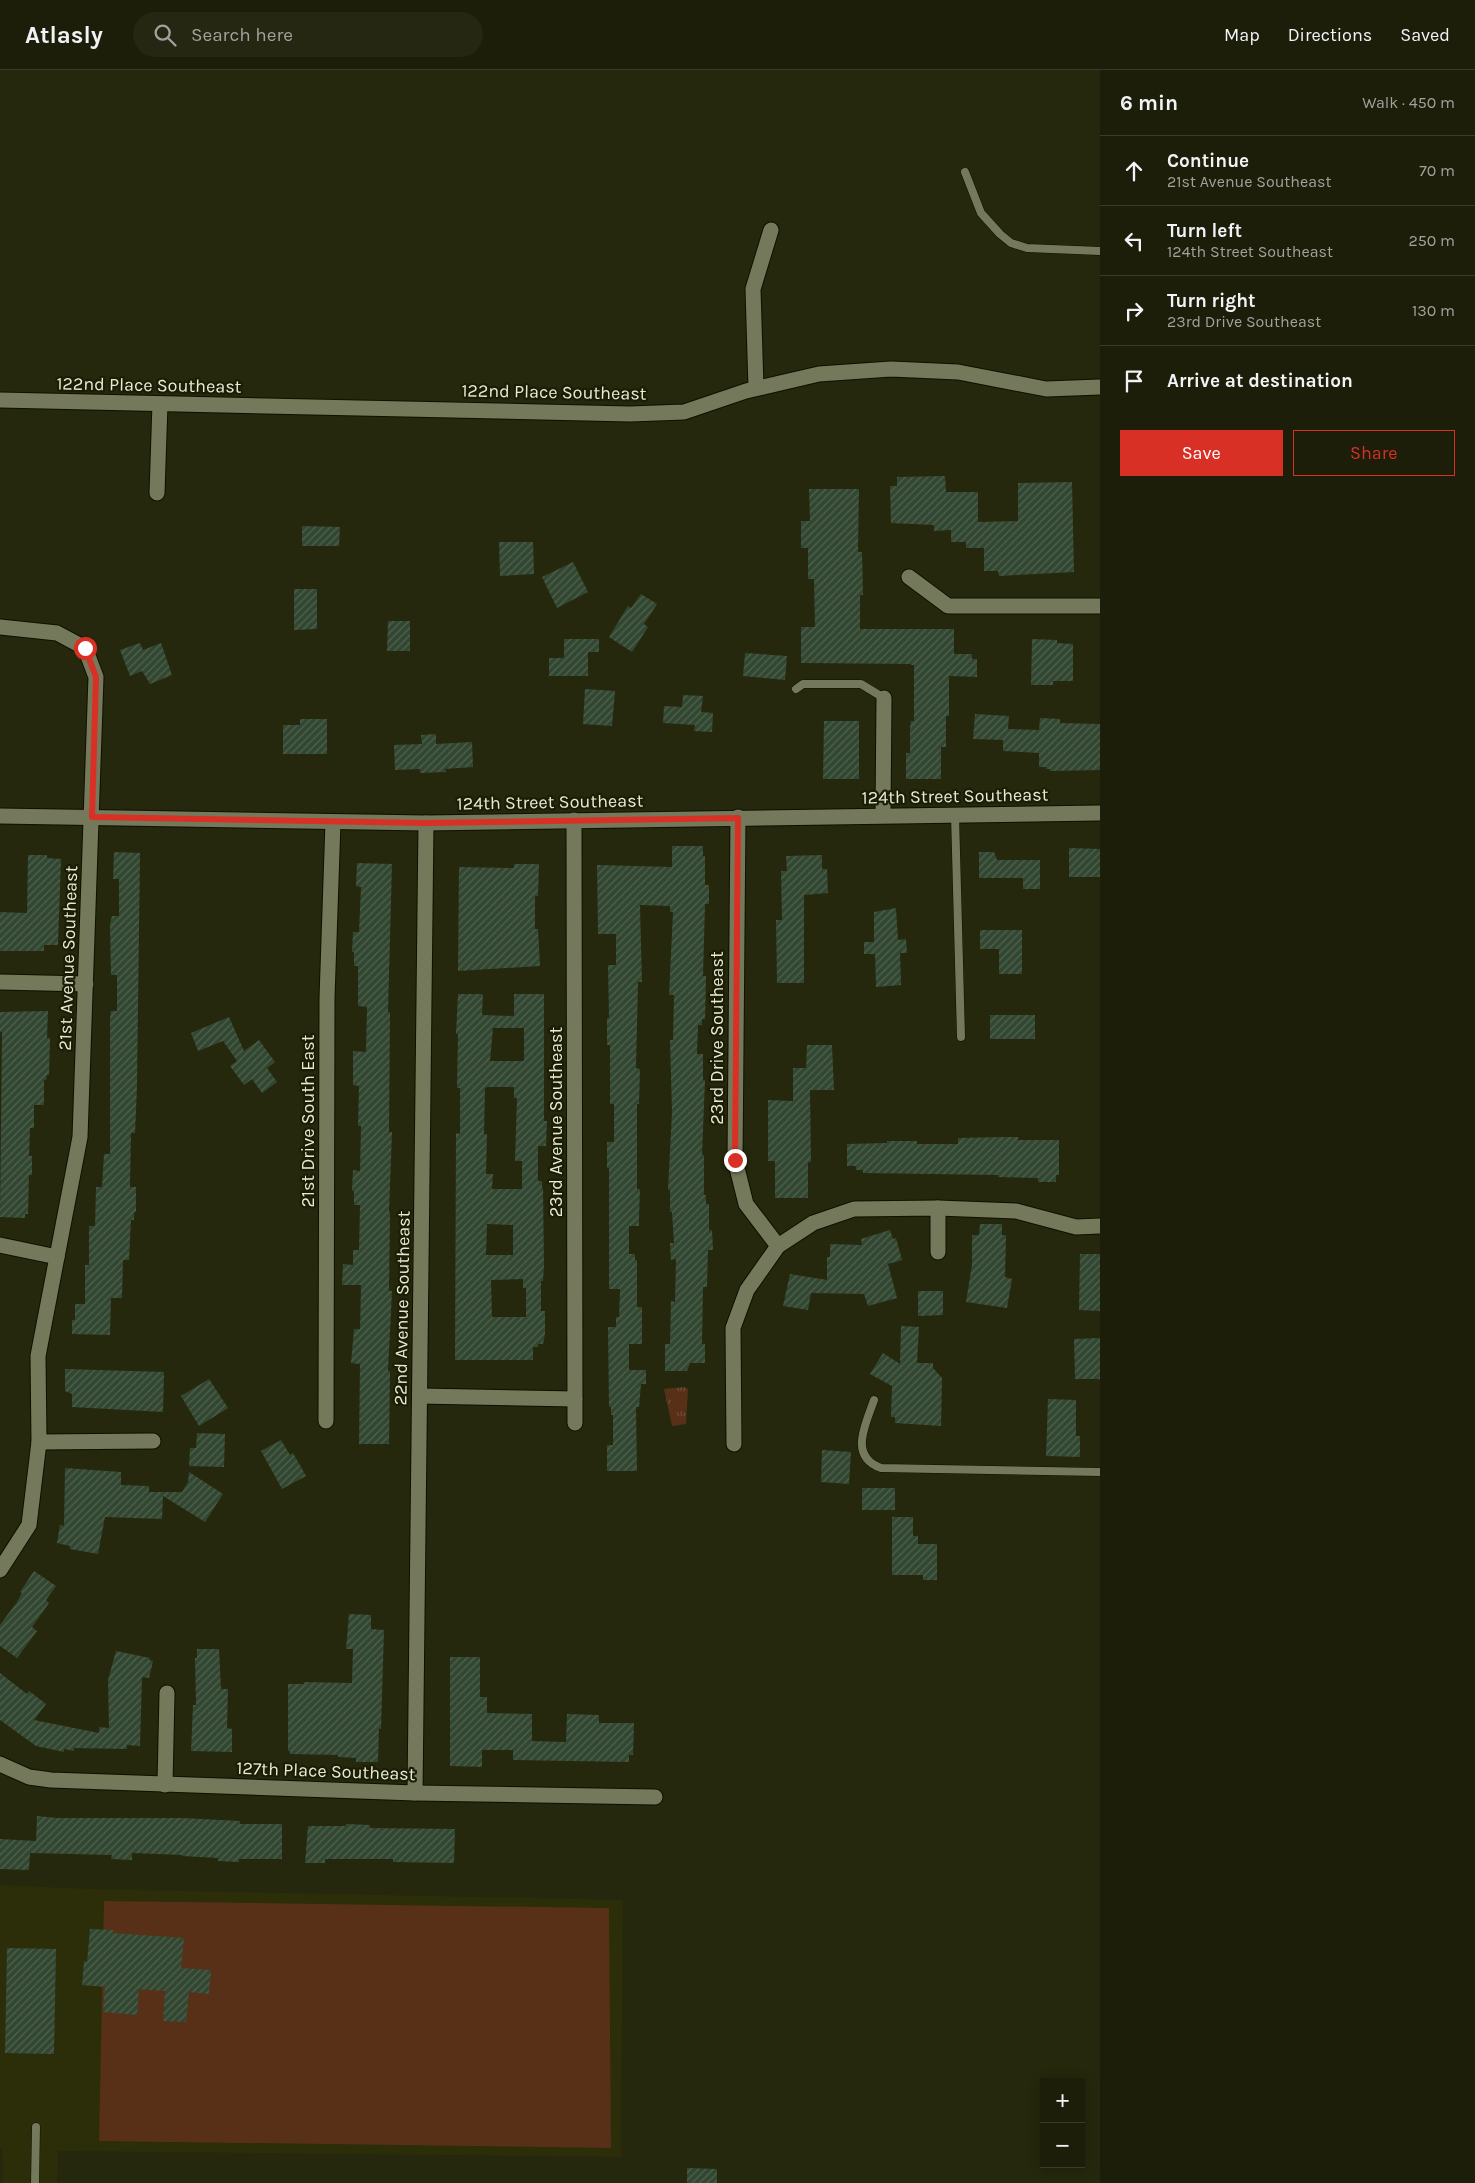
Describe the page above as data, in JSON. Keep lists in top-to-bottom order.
{
  "streets": {
    "street": [
      "122nd Place Southeast",
      "124th Street Southeast",
      "21st Avenue Southeast",
      "23rd Drive Southeast",
      "21st Drive South East",
      "23rd Avenue Southeast",
      "22nd Avenue Southeast",
      "127th Place Southeast"
    ]
  },
  "crossings": [
    ["124th Street Southeast", "21st Avenue Southeast"],
    ["124th Street Southeast", "23rd Drive Southeast"],
    ["124th Street Southeast", "21st Drive South East"],
    ["124th Street Southeast", "23rd Avenue Southeast"],
    ["124th Street Southeast", "22nd Avenue Southeast"],
    ["22nd Avenue Southeast", "127th Place Southeast"]
  ],
  "page": {
    "header": "Atlasly",
    "search": "Search here",
    "nav": ["Map", "Directions", "Saved"],
    "heading": ["6 min", "Walk · 450 m"],
    "list": [
      ["Continue", "21st Avenue Southeast", "70 m"],
      ["Turn left", "124th Street Southeast", "250 m"],
      ["Turn right", "23rd Drive Southeast", "130 m"],
      "Arrive at destination"
    ],
    "buttons": ["Save", "Share"],
    "map_buttons": ["+", "−"]
  }
}
